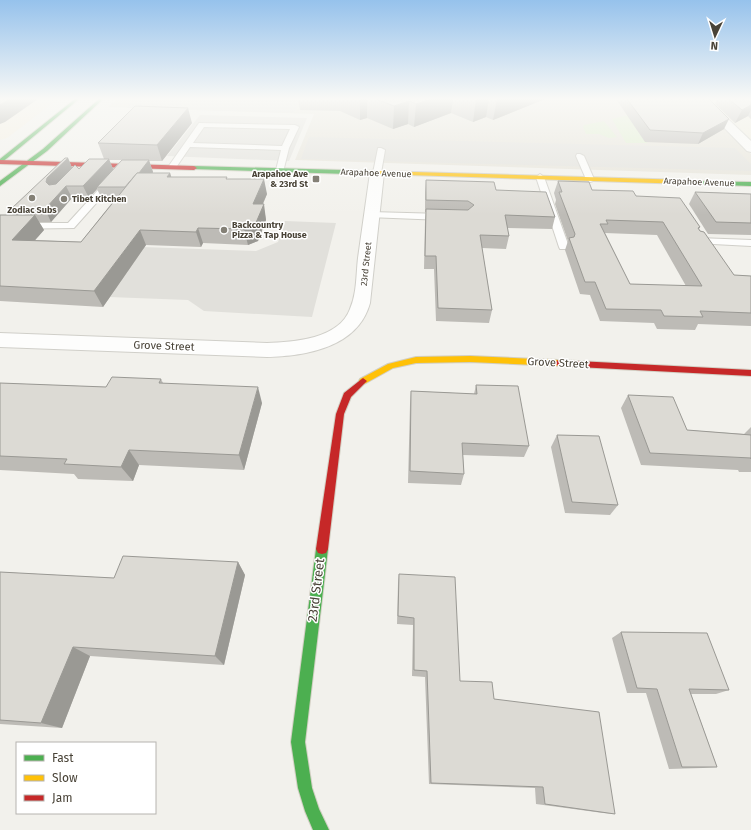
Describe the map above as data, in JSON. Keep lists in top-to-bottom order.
{
  "streets": {
    "main road": ["Arapahoe Avenue", "23rd Street", "Grove Street"]
  },
  "crossings": [
    ["Arapahoe Avenue", "23rd Street"],
    ["23rd Street", "Grove Street"]
  ],
  "places": {
    "transit": ["Arapahoe Ave & 23rd St"],
    "other": ["Zodiac Subs", "Tibet Kitchen", "Backcountry Pizza & Tap House"]
  },
  "legend": ["Fast", "Slow", "Jam"],
  "north": "bottom"
}
